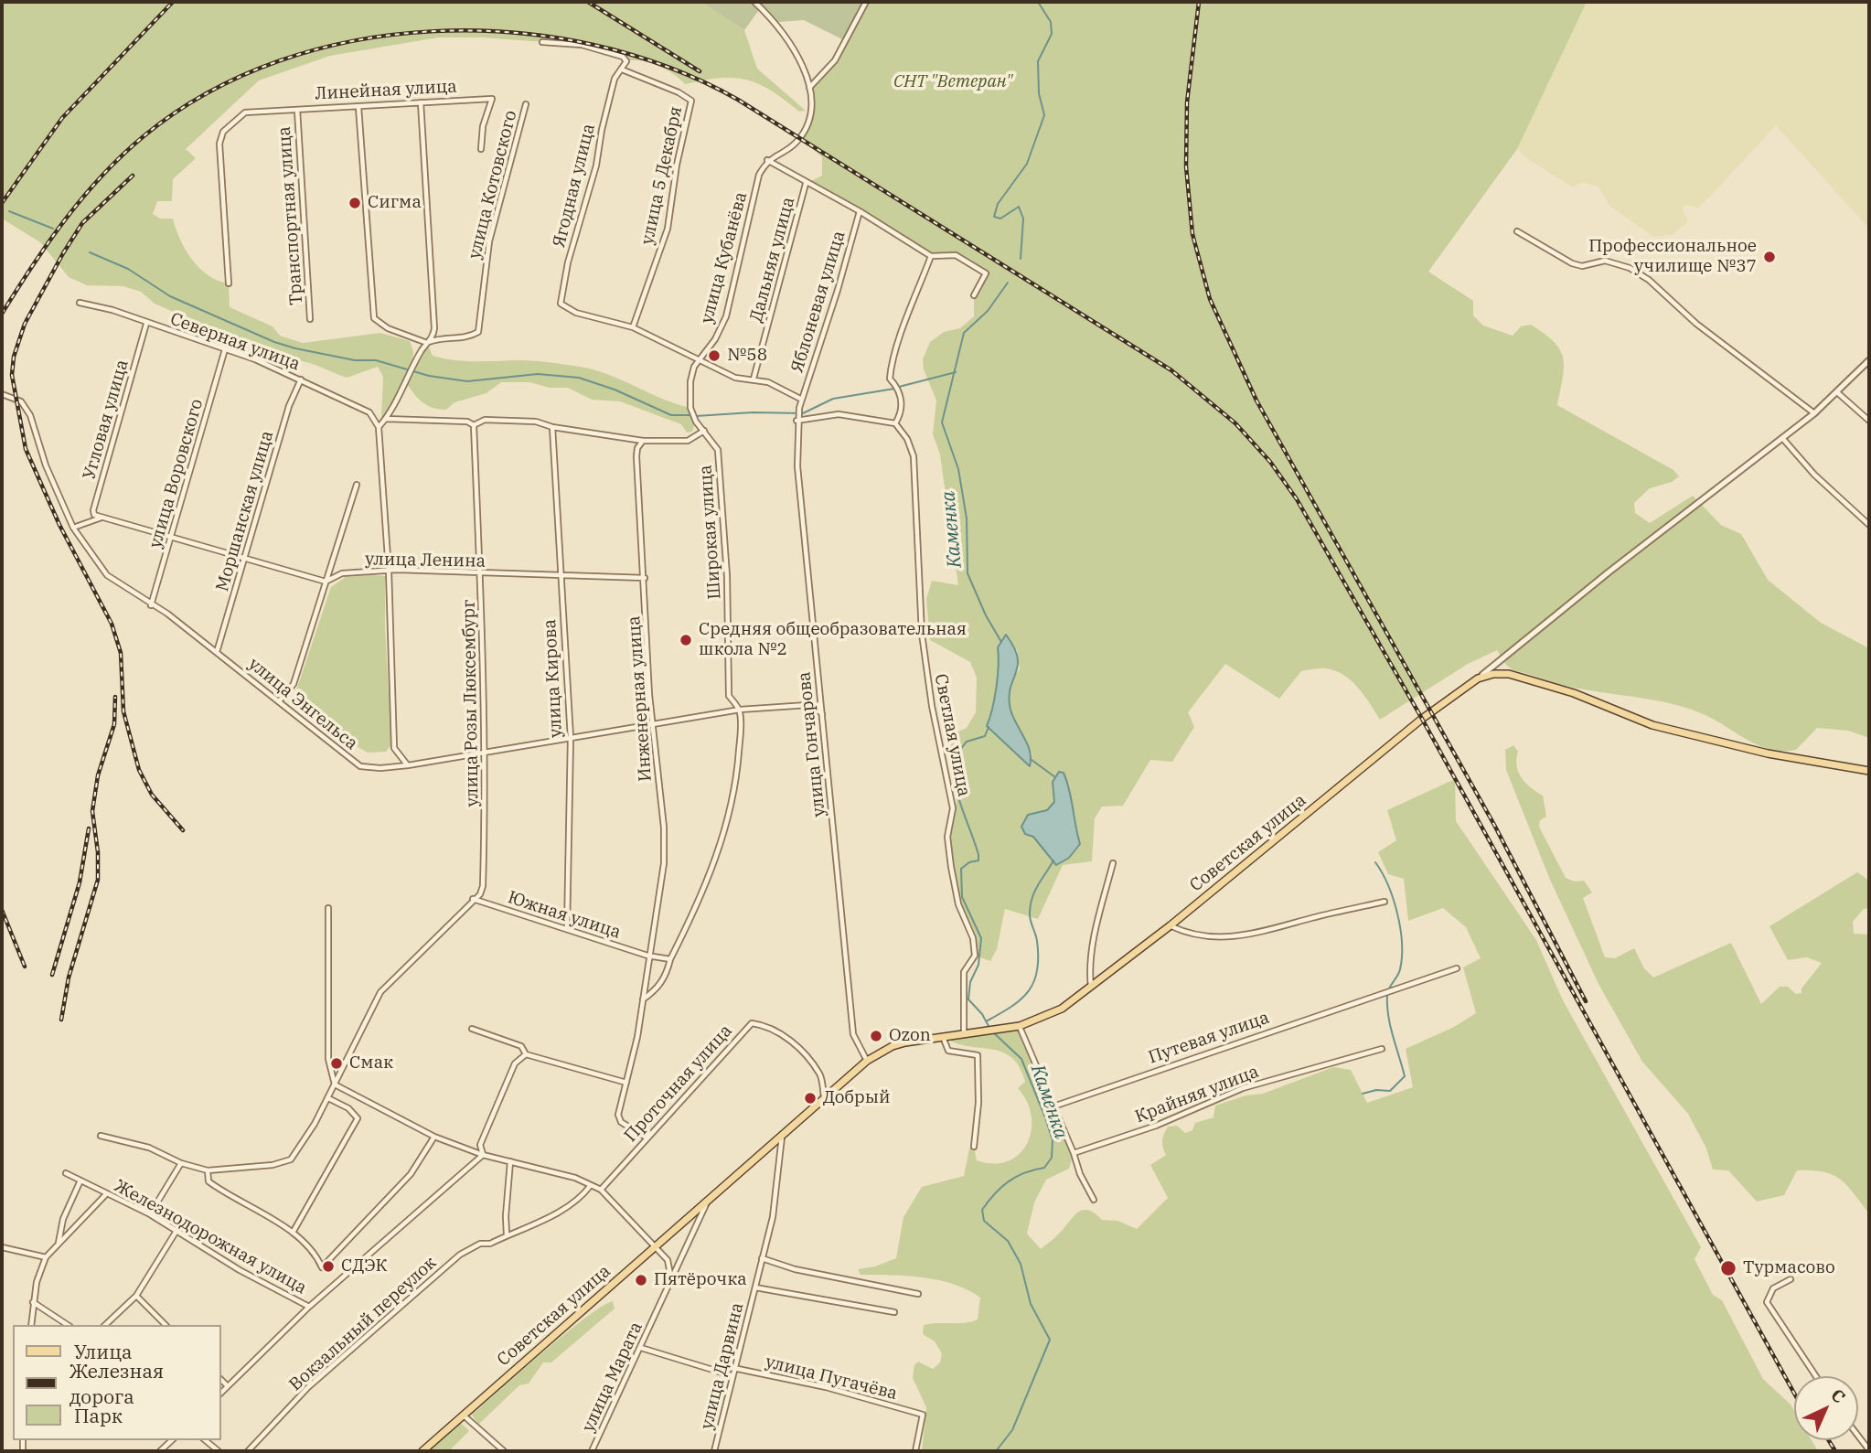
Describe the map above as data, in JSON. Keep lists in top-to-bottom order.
{
  "streets": {
    "main road": ["Советская улица"],
    "street": [
      "Линейная улица",
      "улица 5 Декабря",
      "улица Котовского",
      "Ягодная улица",
      "Транспортная улица",
      "улица Кубанёва",
      "Дальняя улица",
      "Яблоневая улица",
      "Северная улица",
      "Угловая улица",
      "улица Воровского",
      "Моршанская улица",
      "Широкая улица",
      "улица Ленина",
      "улица Кирова",
      "Инженерная улица",
      "улица Розы Люксембург",
      "улица Энгельса",
      "Светлая улица",
      "улица Гончарова",
      "Южная улица",
      "Путевая улица",
      "Проточная улица",
      "Крайняя улица",
      "Железнодорожная улица",
      "Вокзальный переулок",
      "улица Дарвина",
      "улица Марата",
      "улица Пугачёва"
    ]
  },
  "crossings": [
    ["Линейная улица", "Транспортная улица"],
    ["улица 5 Декабря", "Ягодная улица"],
    ["улица Кубанёва", "Широкая улица"],
    ["Яблоневая улица", "улица Гончарова"],
    ["Северная улица", "Угловая улица"],
    ["Северная улица", "улица Воровского"],
    ["Северная улица", "Моршанская улица"],
    ["улица Воровского", "улица Энгельса"],
    ["Моршанская улица", "улица Энгельса"],
    ["Широкая улица", "улица Энгельса"],
    ["улица Ленина", "улица Кирова"],
    ["улица Ленина", "Инженерная улица"],
    ["улица Ленина", "улица Розы Люксембург"],
    ["улица Кирова", "улица Энгельса"],
    ["улица Кирова", "Южная улица"],
    ["Инженерная улица", "улица Энгельса"],
    ["Инженерная улица", "Южная улица"],
    ["улица Розы Люксембург", "улица Энгельса"],
    ["улица Розы Люксембург", "Южная улица"],
    ["Светлая улица", "Советская улица"],
    ["улица Гончарова", "Советская улица"],
    ["Советская улица", "Проточная улица"],
    ["Советская улица", "улица Дарвина"],
    ["Советская улица", "улица Марата"],
    ["улица Дарвина", "улица Пугачёва"]
  ],
  "water": ["Каменка"],
  "parks": ["СНТ \"Ветеран\""],
  "places": [
    "Сигма",
    "Профессиональное училище №37",
    "№58",
    "Средняя общеобразовательная школа №2",
    "Ozon",
    "Смак",
    "Добрый",
    "СДЭК",
    "Турмасово",
    "Пятёрочка"
  ],
  "legend": ["Улица", "Железная дорога", "Парк"],
  "north": "top right"
}
